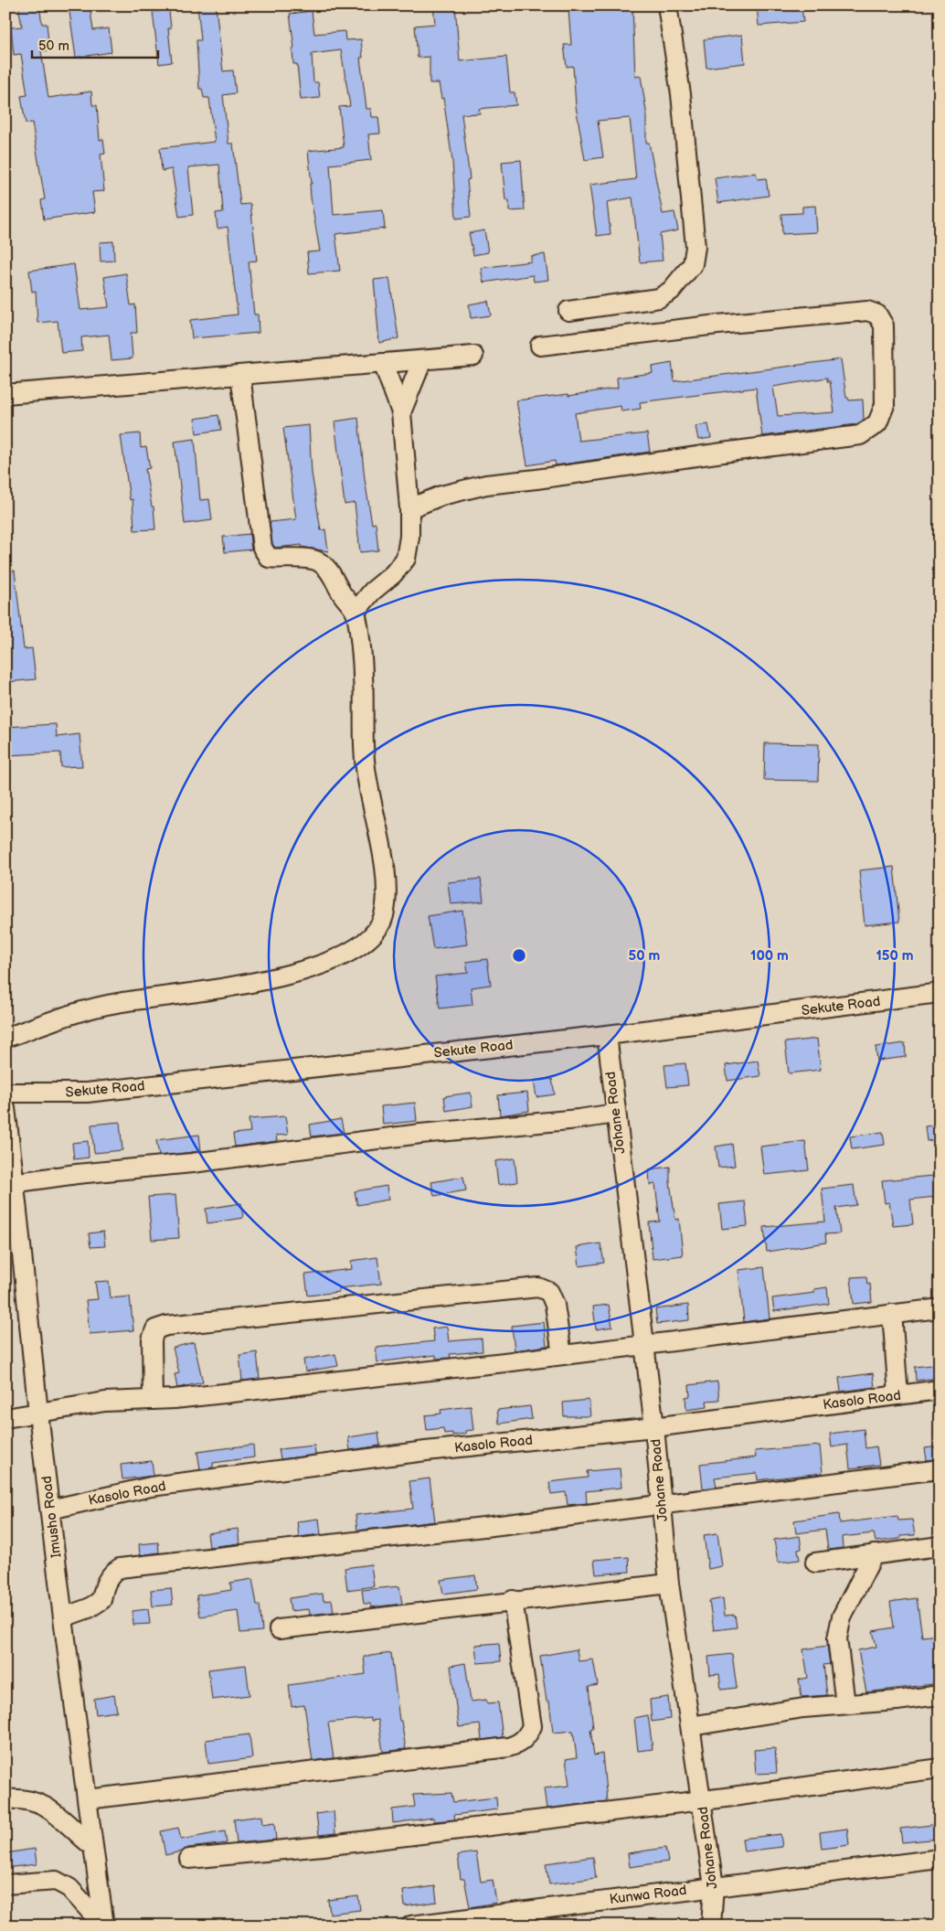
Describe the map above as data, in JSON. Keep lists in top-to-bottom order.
{
  "streets": {
    "street": [
      "Sekute Road",
      "Johane Road",
      "Kasolo Road",
      "Imusho Road",
      "Kunwa Road"
    ]
  },
  "crossings": [
    ["Sekute Road", "Johane Road"],
    ["Johane Road", "Kasolo Road"],
    ["Johane Road", "Kunwa Road"],
    ["Kasolo Road", "Imusho Road"]
  ],
  "scale_bar": "50 m",
  "rings": ["50 m", "100 m", "150 m"]
}
